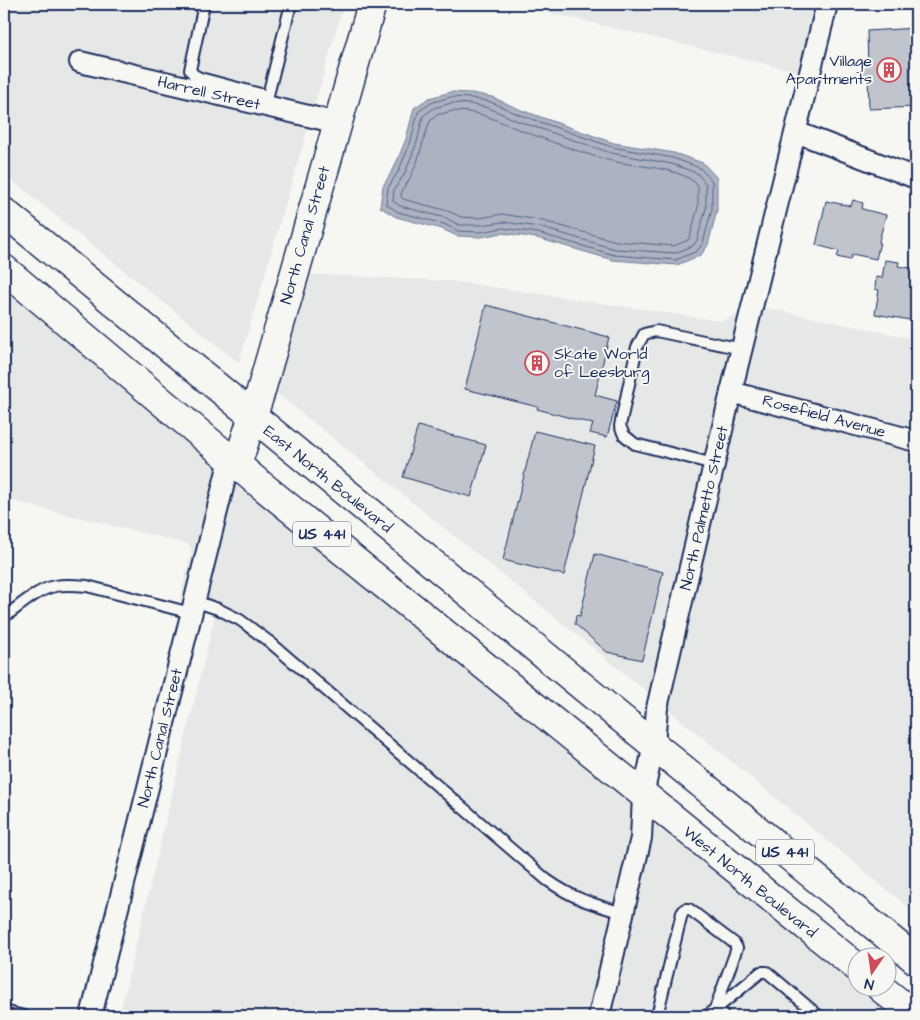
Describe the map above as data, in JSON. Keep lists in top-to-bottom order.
{
  "streets": {
    "main road": [
      "North Canal Street",
      "East North Boulevard",
      "US 441",
      "West North Boulevard"
    ],
    "street": ["Harrell Street", "Rosefield Avenue", "North Palmetto Street"]
  },
  "crossings": [
    ["Harrell Street", "North Canal Street"],
    ["North Canal Street", "East North Boulevard"],
    ["North Canal Street", "US 441"],
    ["Rosefield Avenue", "North Palmetto Street"],
    ["East North Boulevard", "North Palmetto Street"],
    ["East North Boulevard", "US 441"],
    ["North Palmetto Street", "US 441"],
    ["North Palmetto Street", "West North Boulevard"],
    ["US 441", "West North Boulevard"]
  ],
  "places": {
    "building": ["Village Apartments", "Skate World of Leesburg"]
  },
  "north": "bottom"
}
